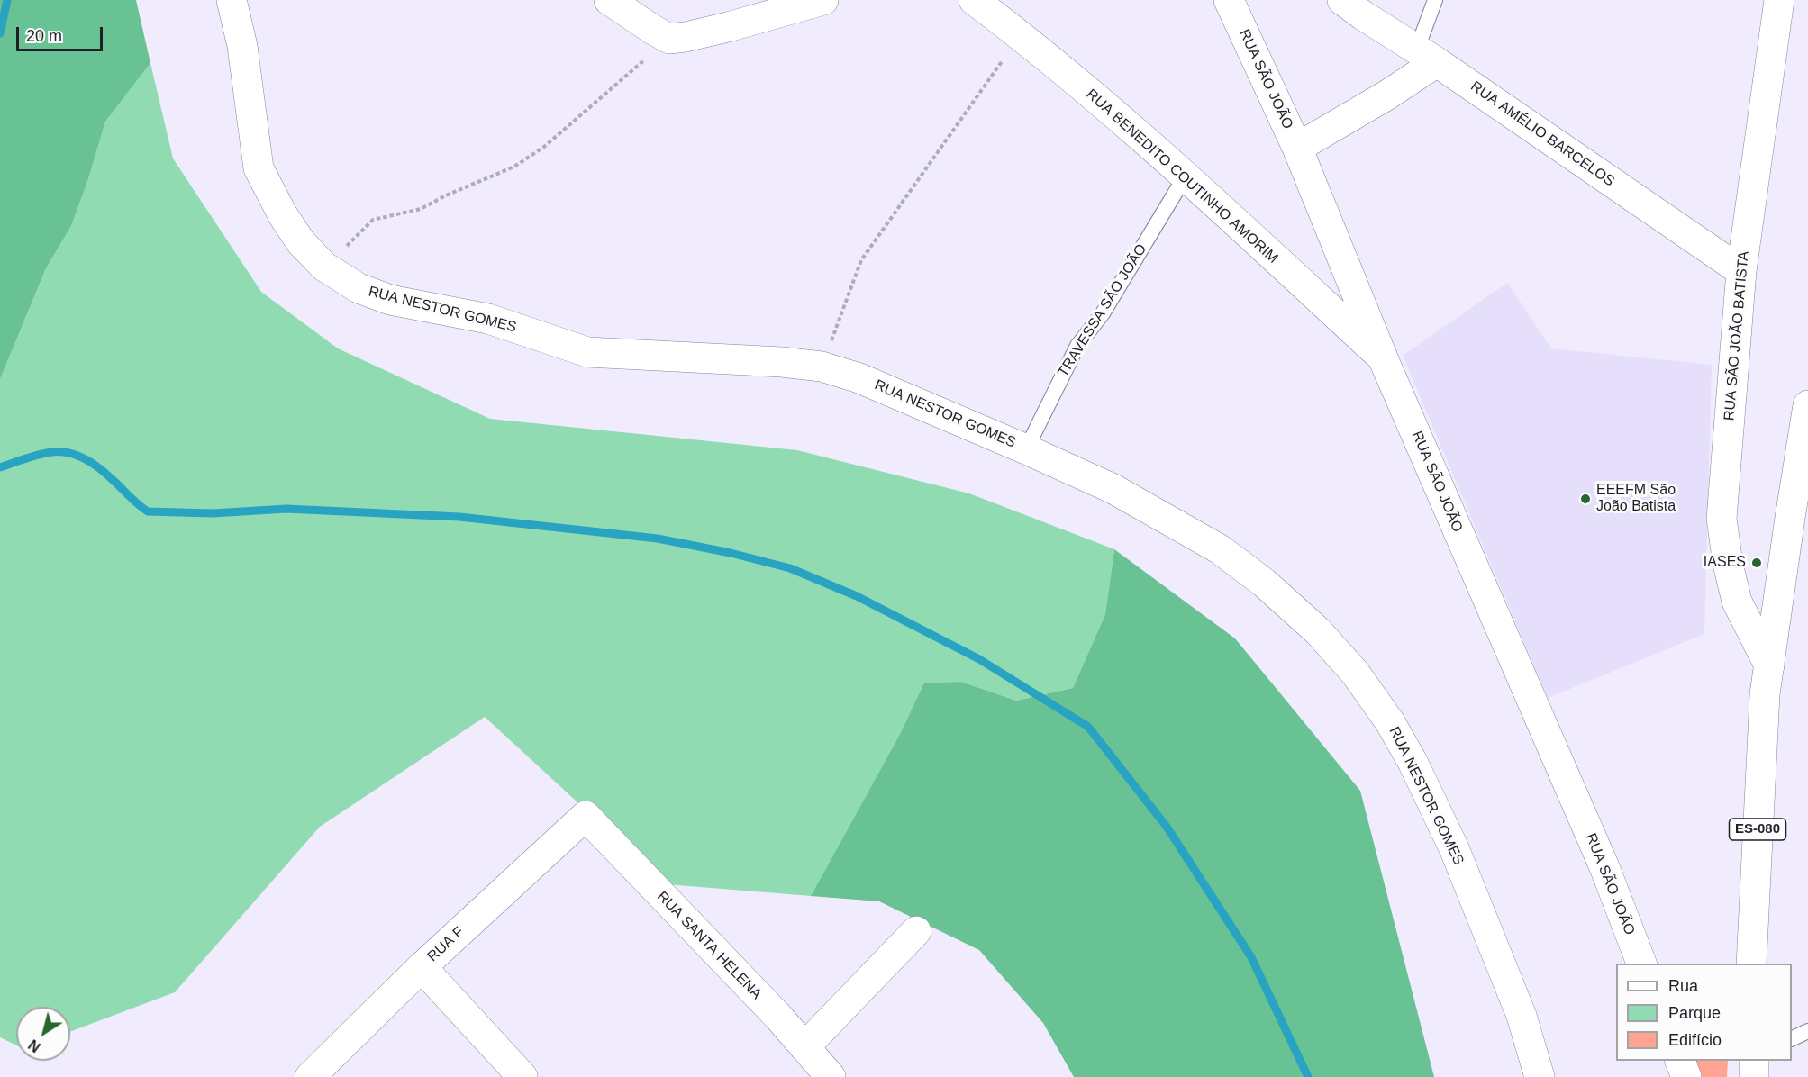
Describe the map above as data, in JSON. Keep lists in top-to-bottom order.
{
  "streets": {
    "street": [
      "RUA SÃO JOÃO",
      "RUA AMÉLIO BARCELOS",
      "RUA BENEDITO COUTINHO AMORIM",
      "RUA NESTOR GOMES",
      "RUA SÃO JOÃO BATISTA",
      "ES-080",
      "RUA F",
      "RUA SANTA HELENA"
    ],
    "lane": ["TRAVESSA SÃO JOÃO"]
  },
  "crossings": [
    ["RUA SÃO JOÃO", "RUA BENEDITO COUTINHO AMORIM"],
    ["RUA AMÉLIO BARCELOS", "RUA SÃO JOÃO BATISTA"],
    ["RUA BENEDITO COUTINHO AMORIM", "TRAVESSA SÃO JOÃO"],
    ["RUA NESTOR GOMES", "TRAVESSA SÃO JOÃO"],
    ["RUA SÃO JOÃO BATISTA", "ES-080"],
    ["RUA F", "RUA SANTA HELENA"]
  ],
  "places": ["EEEFM São João Batista", "IASES"],
  "legend": ["Rua", "Parque", "Edifício"],
  "scale_bar": "20 m",
  "north": "bottom left"
}
